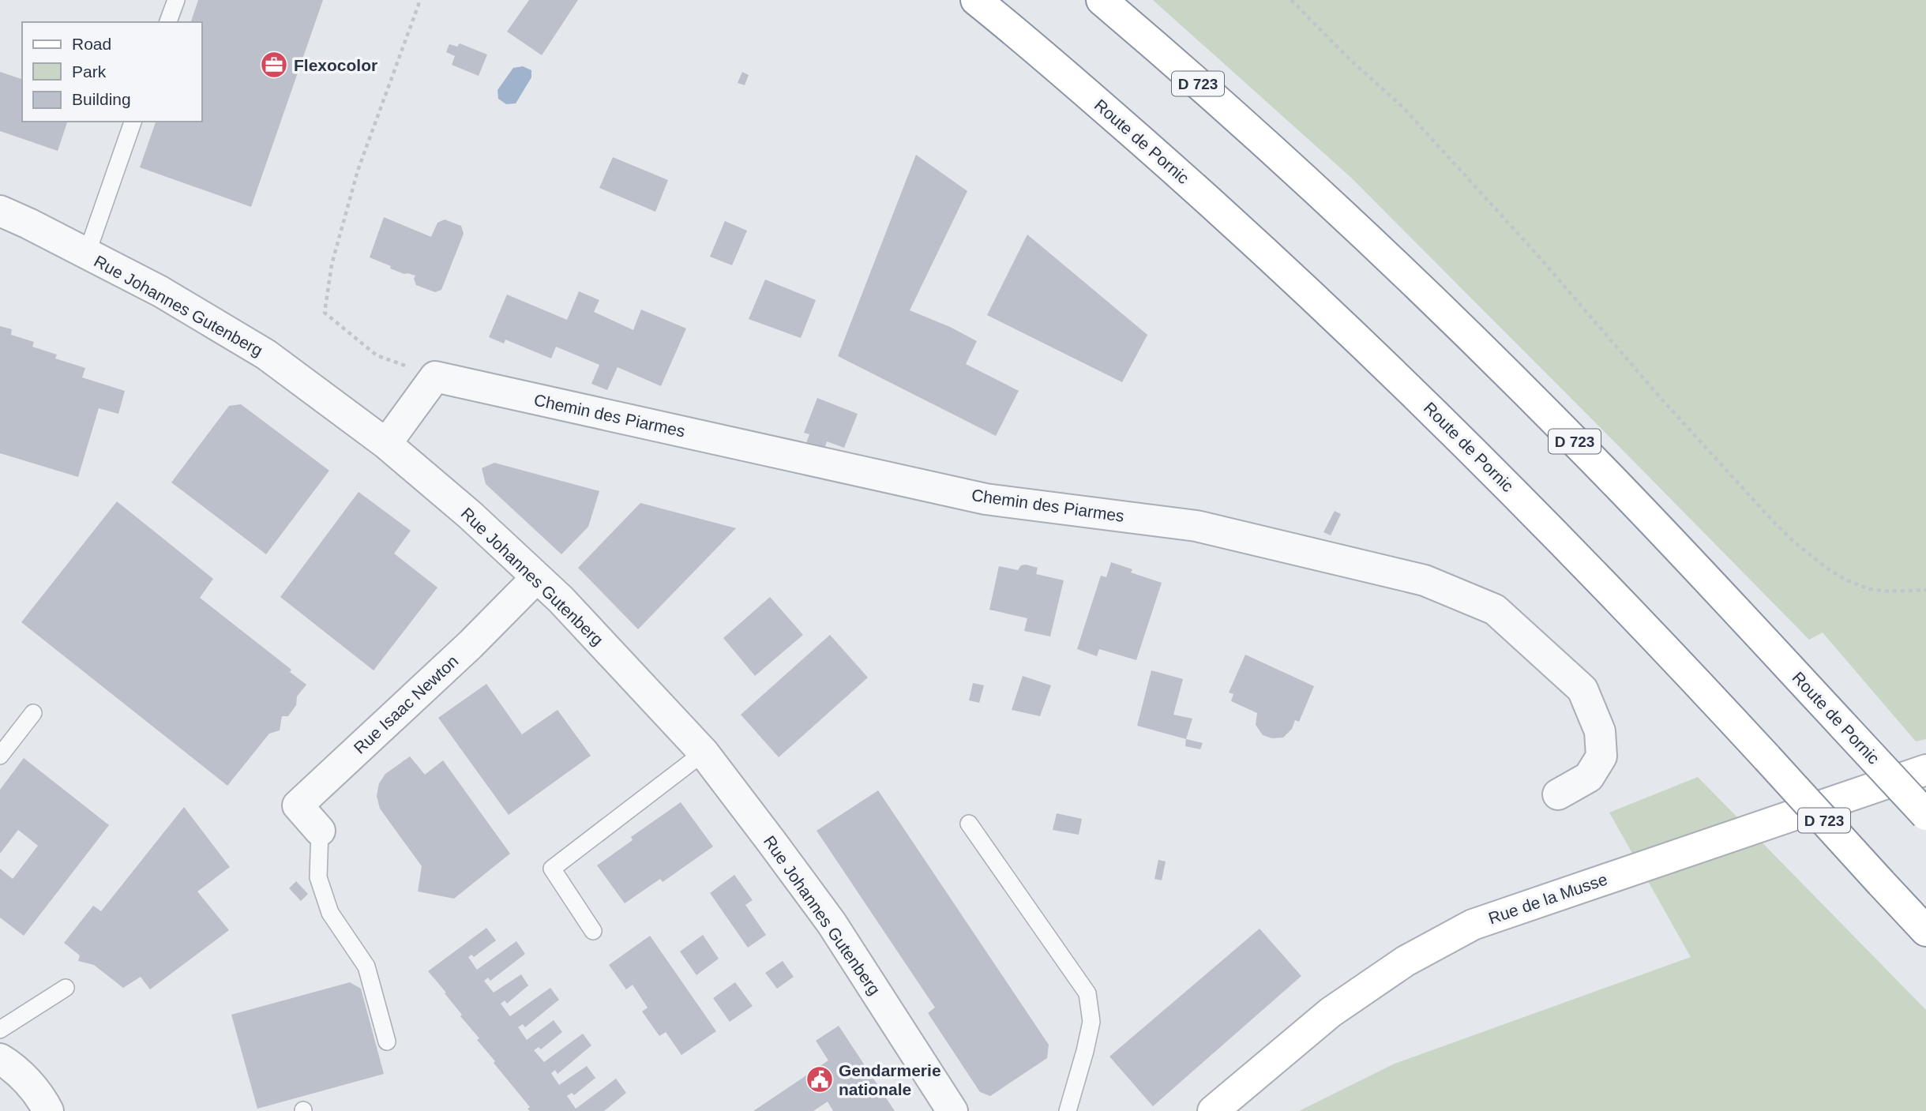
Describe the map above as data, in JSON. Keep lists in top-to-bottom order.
{
  "streets": {
    "main road": ["D 723", "Route de Pornic", "Rue de la Musse"],
    "street": ["Rue Johannes Gutenberg", "Chemin des Piarmes", "Rue Isaac Newton"]
  },
  "crossings": [
    ["Rue Johannes Gutenberg", "Rue Isaac Newton"]
  ],
  "places": {
    "office": ["Flexocolor"],
    "public building": ["Gendarmerie nationale"]
  },
  "legend": ["Road", "Park", "Building"]
}
